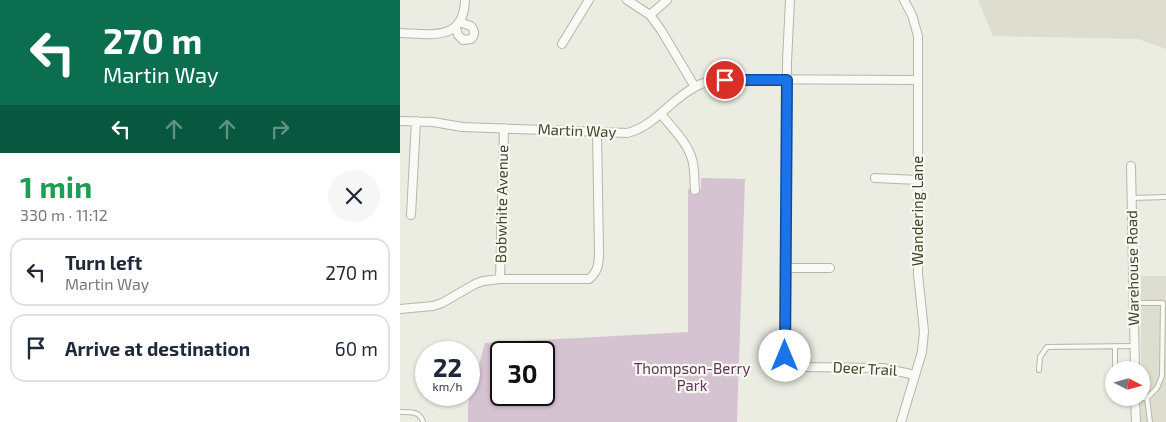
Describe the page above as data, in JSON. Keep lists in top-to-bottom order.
{
  "streets": {
    "street": [
      "Martin Way",
      "Bobwhite Avenue",
      "Wandering Lane",
      "Warehouse Road",
      "Deer Trail"
    ]
  },
  "crossings": [
    ["Martin Way", "Bobwhite Avenue"],
    ["Martin Way", "Wandering Lane"],
    ["Martin Way", "Deer Trail"],
    ["Wandering Lane", "Deer Trail"]
  ],
  "parks": ["Thompson-Berry Park"],
  "north": "right",
  "page": {
    "turn": ["270 m", "Martin Way"],
    "heading": ["1 min", "330 m · 11:12"],
    "list": [
      {
        "name": "Turn left",
        "note": "Martin Way",
        "value": "270 m"
      },
      {
        "name": "Arrive at destination",
        "value": "60 m"
      }
    ],
    "speed": "22 km/h",
    "limit": "30"
  }
}
